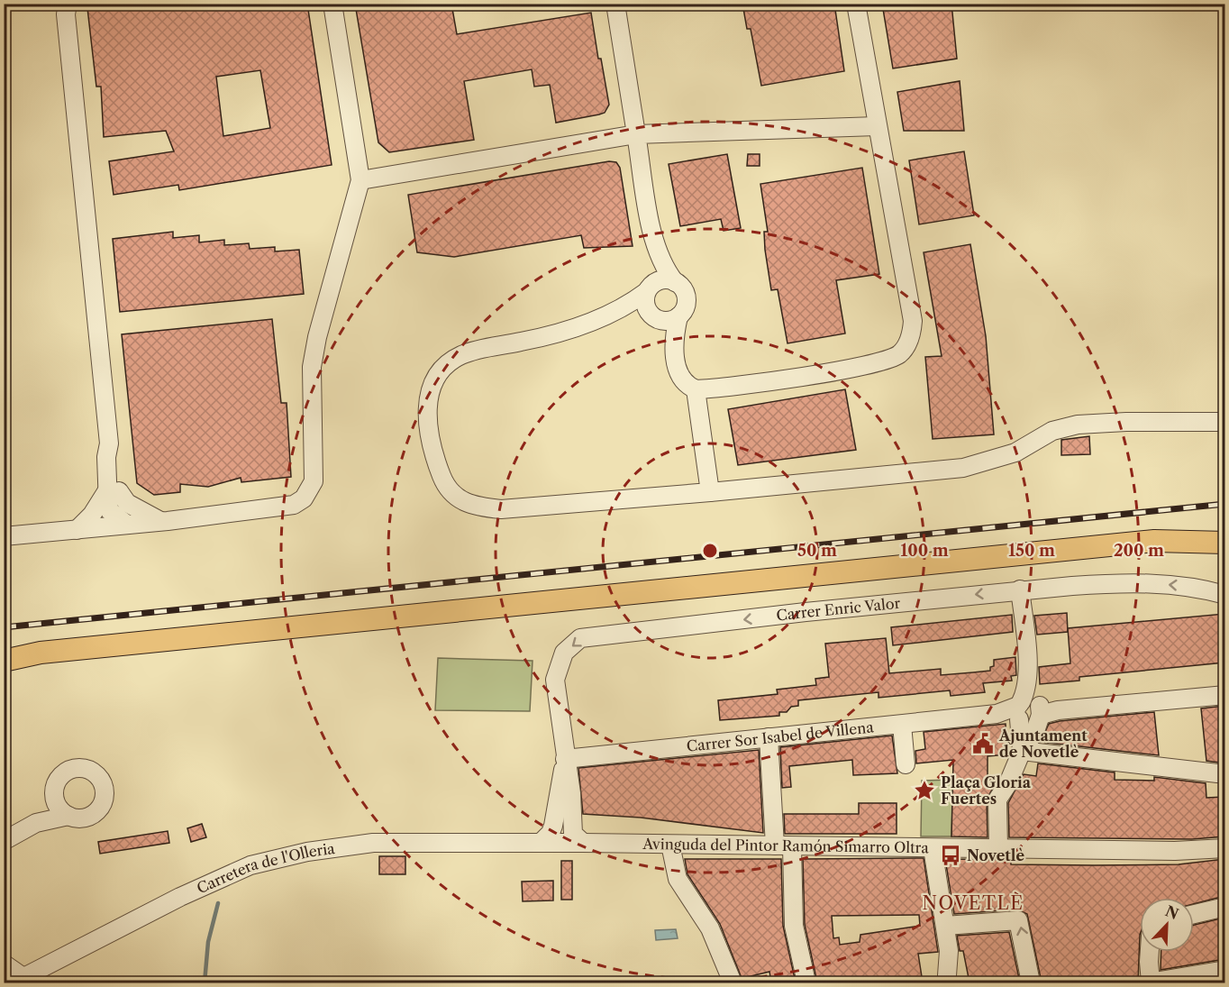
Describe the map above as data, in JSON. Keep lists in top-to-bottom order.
{
  "streets": {
    "street": [
      "Carrer Enric Valor",
      "Carrer Sor Isabel de Villena",
      "Avinguda del Pintor Ramón Simarro Oltra",
      "Carretera de l'Olleria"
    ]
  },
  "crossings": [
    ["Carrer Enric Valor", "Carrer Sor Isabel de Villena"],
    ["Carrer Enric Valor", "Avinguda del Pintor Ramón Simarro Oltra"],
    ["Carrer Enric Valor", "Carretera de l'Olleria"],
    ["Avinguda del Pintor Ramón Simarro Oltra", "Carretera de l'Olleria"]
  ],
  "districts": ["NOVETLÈ"],
  "places": {
    "public building": ["Ajuntament de Novetlè"],
    "place": ["Plaça Gloria Fuertes"],
    "bus stop": ["Novetlè"]
  },
  "north": "top right",
  "rings": [
    "50 m",
    "100 m",
    "150 m",
    "200 m"
  ]
}
